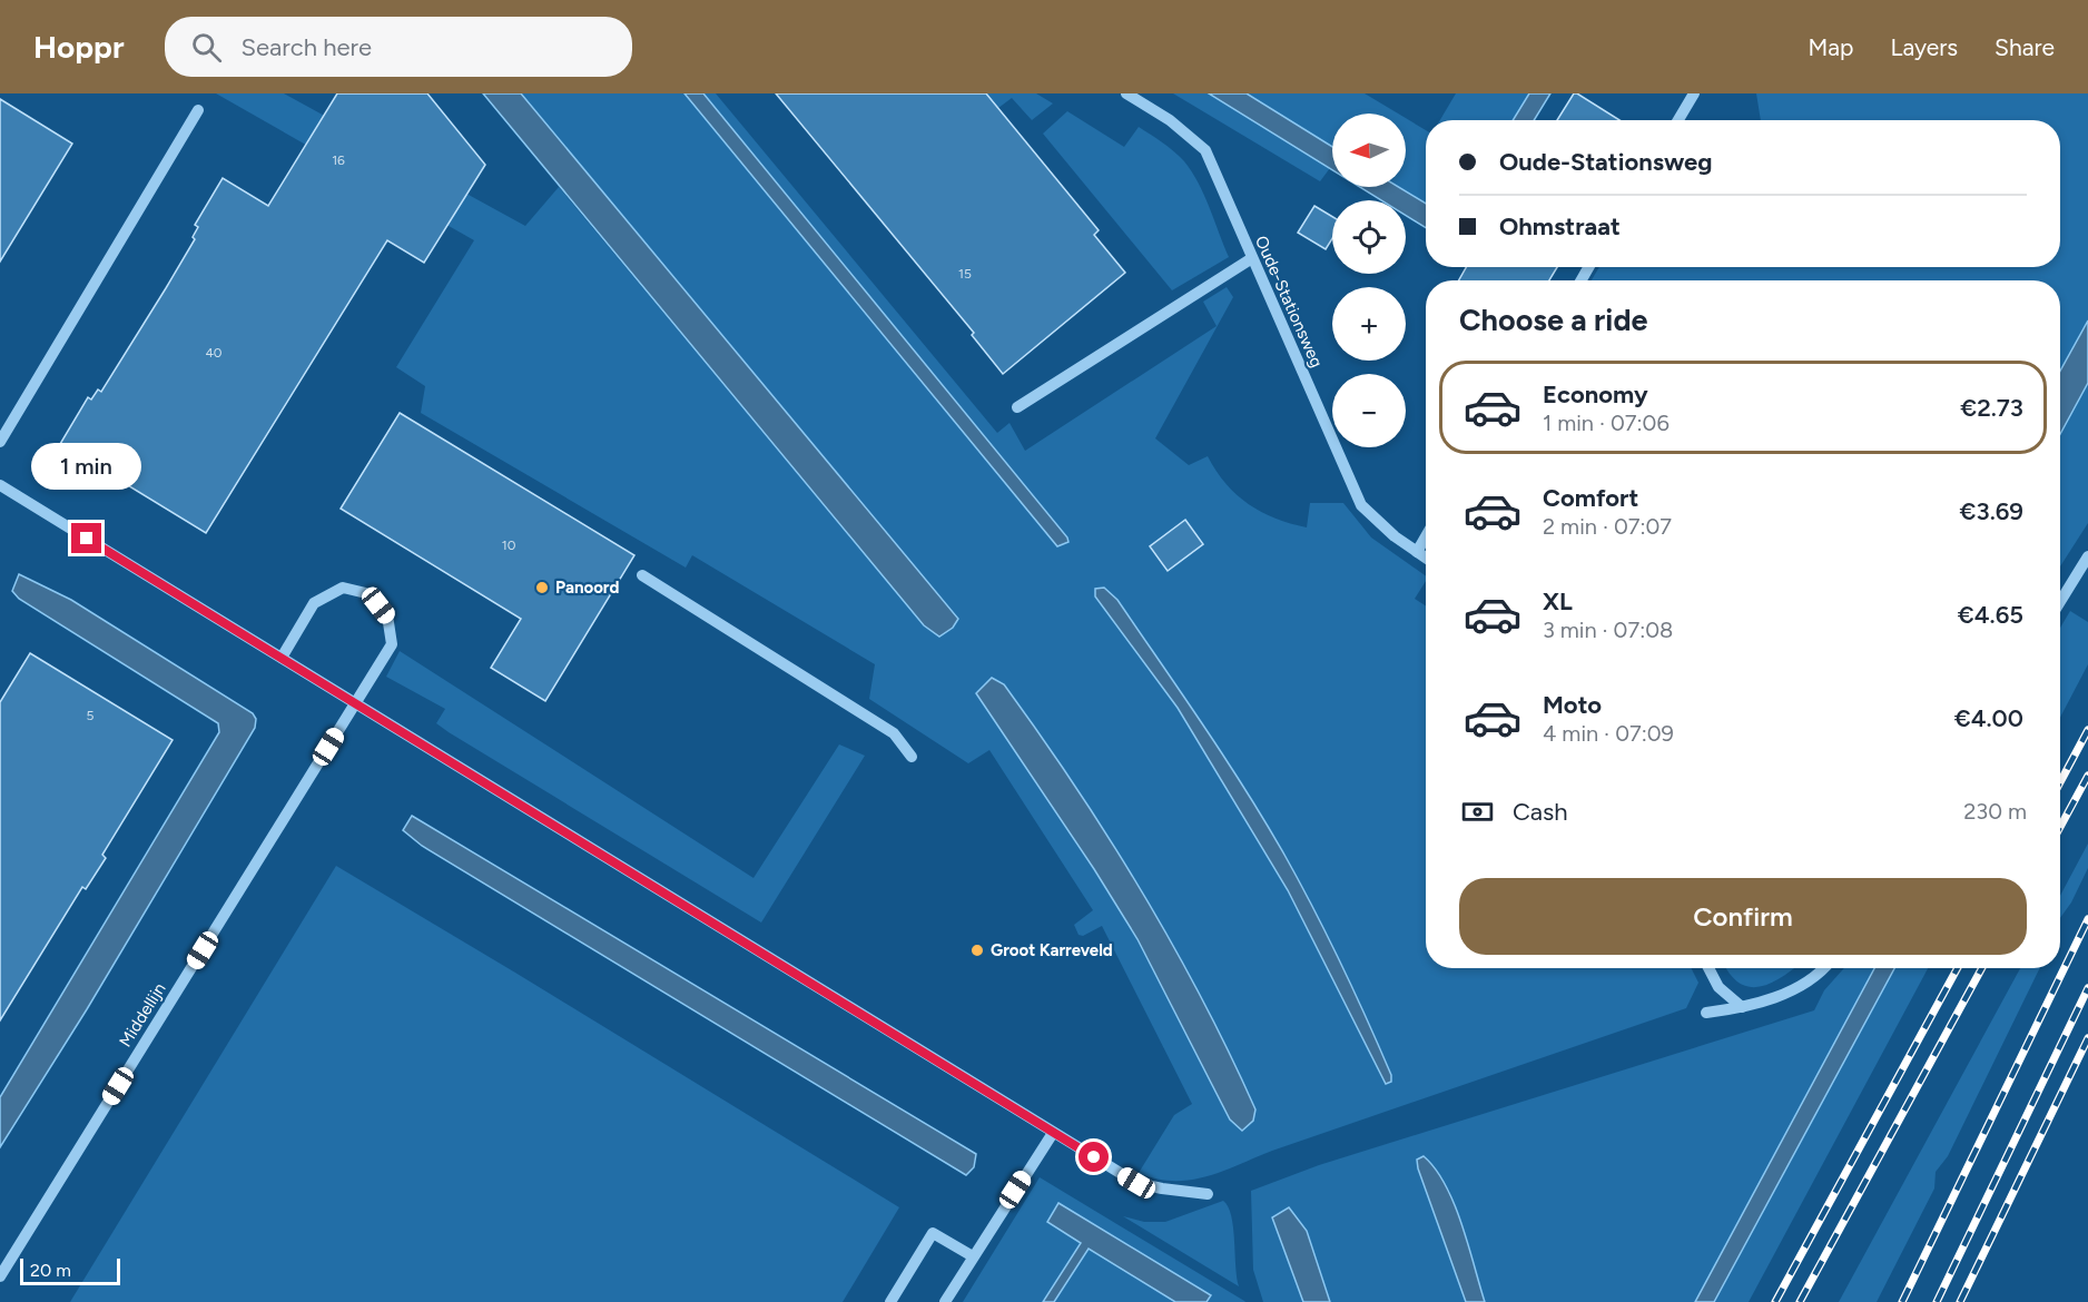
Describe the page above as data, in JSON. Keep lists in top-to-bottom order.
{
  "streets": {
    "street": ["Oude-Stationsweg", "Middellijn"]
  },
  "places": ["Panoord", "Groot Karreveld"],
  "house_numbers": [
    "16",
    "15",
    "40",
    "10",
    "5"
  ],
  "scale_bar": "20 m",
  "north": "left",
  "page": {
    "header": "Hoppr",
    "search": "Search here",
    "nav": ["Map", "Layers", "Share"],
    "map_buttons": ["+", "−"],
    "banner": ["Oude-Stationsweg", "Ohmstraat"],
    "heading": "Choose a ride",
    "list": [
      {
        "name": "Economy",
        "note": "1 min · 07:06",
        "value": "€2.73"
      },
      {
        "name": "Comfort",
        "note": "2 min · 07:07",
        "value": "€3.69"
      },
      {
        "name": "XL",
        "note": "3 min · 07:08",
        "value": "€4.65"
      },
      {
        "name": "Moto",
        "note": "4 min · 07:09",
        "value": "€4.00"
      }
    ],
    "bubble": "1 min",
    "pay": ["Cash", "230 m"],
    "buttons": "Confirm",
    "scale": "20 m"
  }
}
